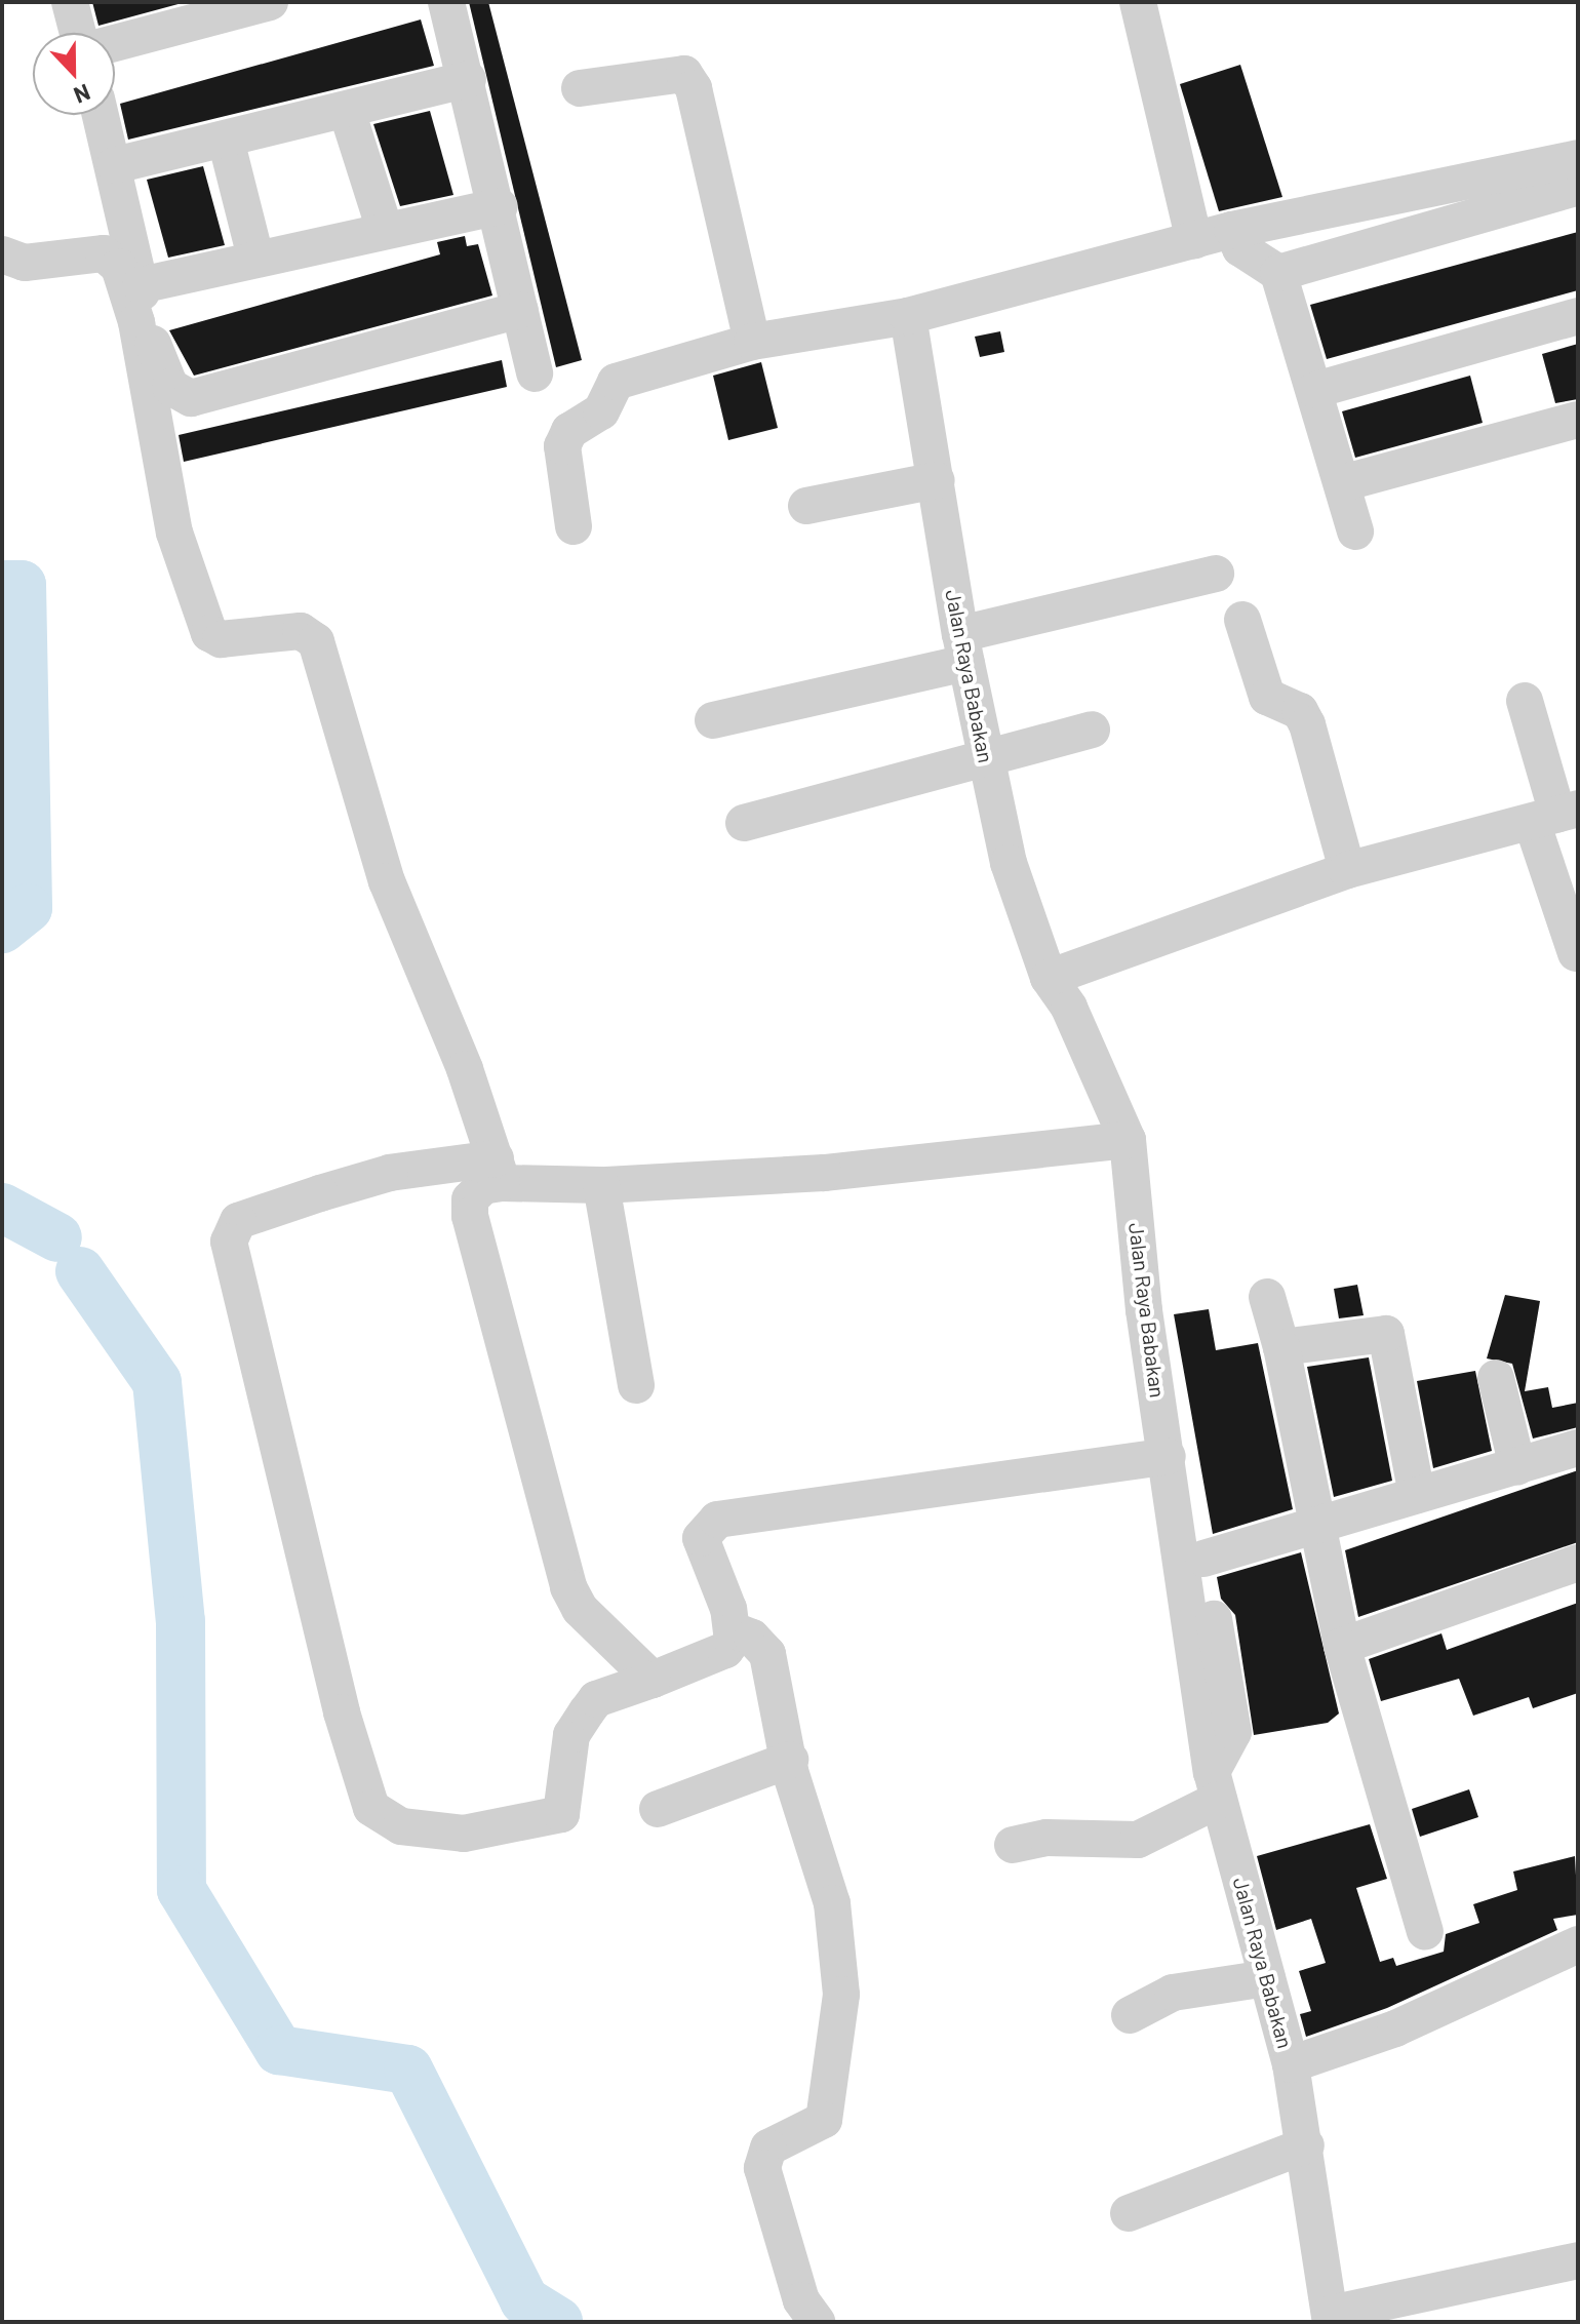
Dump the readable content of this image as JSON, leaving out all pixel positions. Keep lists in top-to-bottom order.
{
  "streets": {
    "street": ["Jalan Raya Babakan"]
  },
  "north": "bottom"
}
